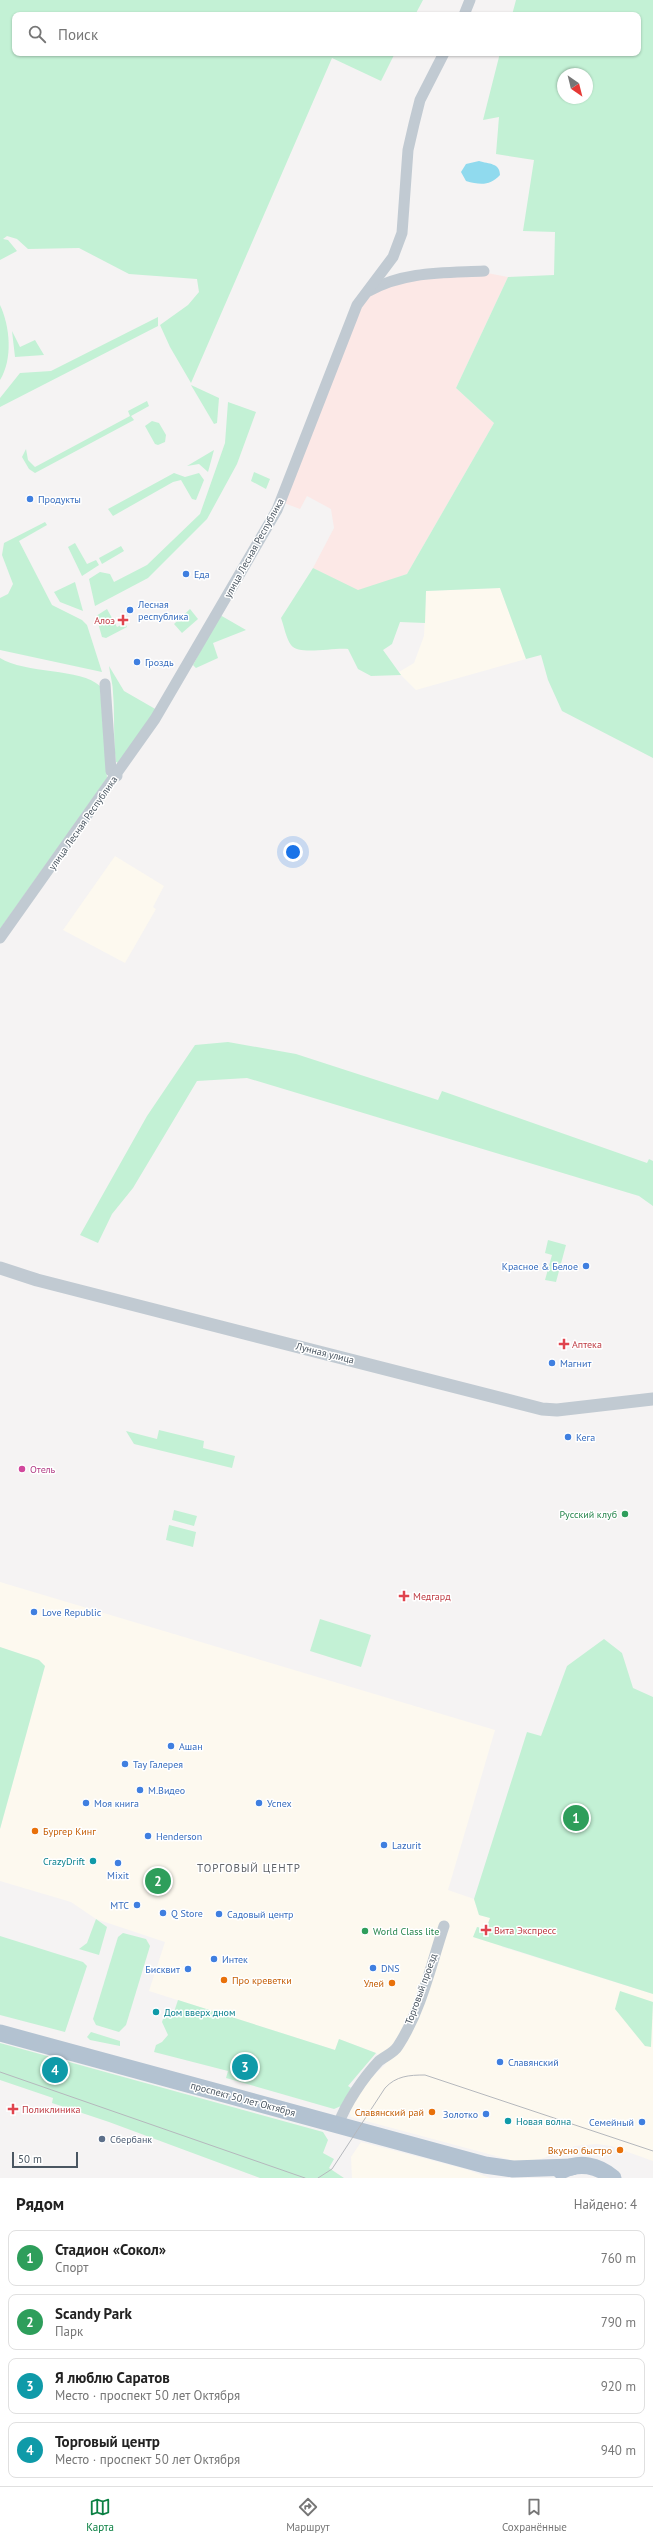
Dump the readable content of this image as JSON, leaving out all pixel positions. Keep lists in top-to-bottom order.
{
  "streets": {
    "main road": ["проспект 50 лет Октября"],
    "street": ["улица Лесная Республика", "Лунная улица", "Торговый проезд"]
  },
  "crossings": [
    ["Торговый проезд", "проспект 50 лет Октября"]
  ],
  "districts": ["ТОРГОВЫЙ ЦЕНТР"],
  "places": {
    "other": [
      "Продукты",
      "Еда",
      "Лесная республика",
      "Гроздь",
      "Красное & Белое",
      "Магнит",
      "Кега",
      "Отель",
      "Русский клуб",
      "Love Republic",
      "Ашан",
      "Тау Галерея",
      "М.Видео",
      "Моя книга",
      "Успех",
      "Бургер Кинг",
      "Henderson",
      "Lazurit",
      "CrazyDrift",
      "Mixit",
      "МТС",
      "Q Store",
      "Садовый центр",
      "World Class lite",
      "Интек",
      "DNS",
      "Бисквит",
      "Про креветки",
      "Улей",
      "Дом вверх дном",
      "Славянский",
      "Славянский рай",
      "Золотко",
      "Новая волна",
      "Семейный",
      "Сбербанк",
      "Вкусно быстро"
    ],
    "health": [
      "Алоэ",
      "Аптека",
      "Медгард",
      "Вита Экспресс",
      "Поликлиника"
    ]
  },
  "scale_bar": "50 m",
  "north": "bottom right",
  "page": {
    "search": "Поиск",
    "pins": [
      "1",
      "2",
      "3",
      "4"
    ],
    "scale": "50 m",
    "heading": ["Рядом", "Найдено: 4"],
    "list": [
      {
        "mark": "1",
        "name": "Стадион «Сокол»",
        "note": "Спорт",
        "value": "760 m"
      },
      {
        "mark": "2",
        "name": "Scandy Park",
        "note": "Парк",
        "value": "790 m"
      },
      {
        "mark": "3",
        "name": "Я люблю Саратов",
        "note": "Место · проспект 50 лет Октября",
        "value": "920 m"
      },
      {
        "mark": "4",
        "name": "Торговый центр",
        "note": "Место · проспект 50 лет Октября",
        "value": "940 m"
      }
    ],
    "nav": ["Карта", "Маршрут", "Сохранённые"]
  }
}
